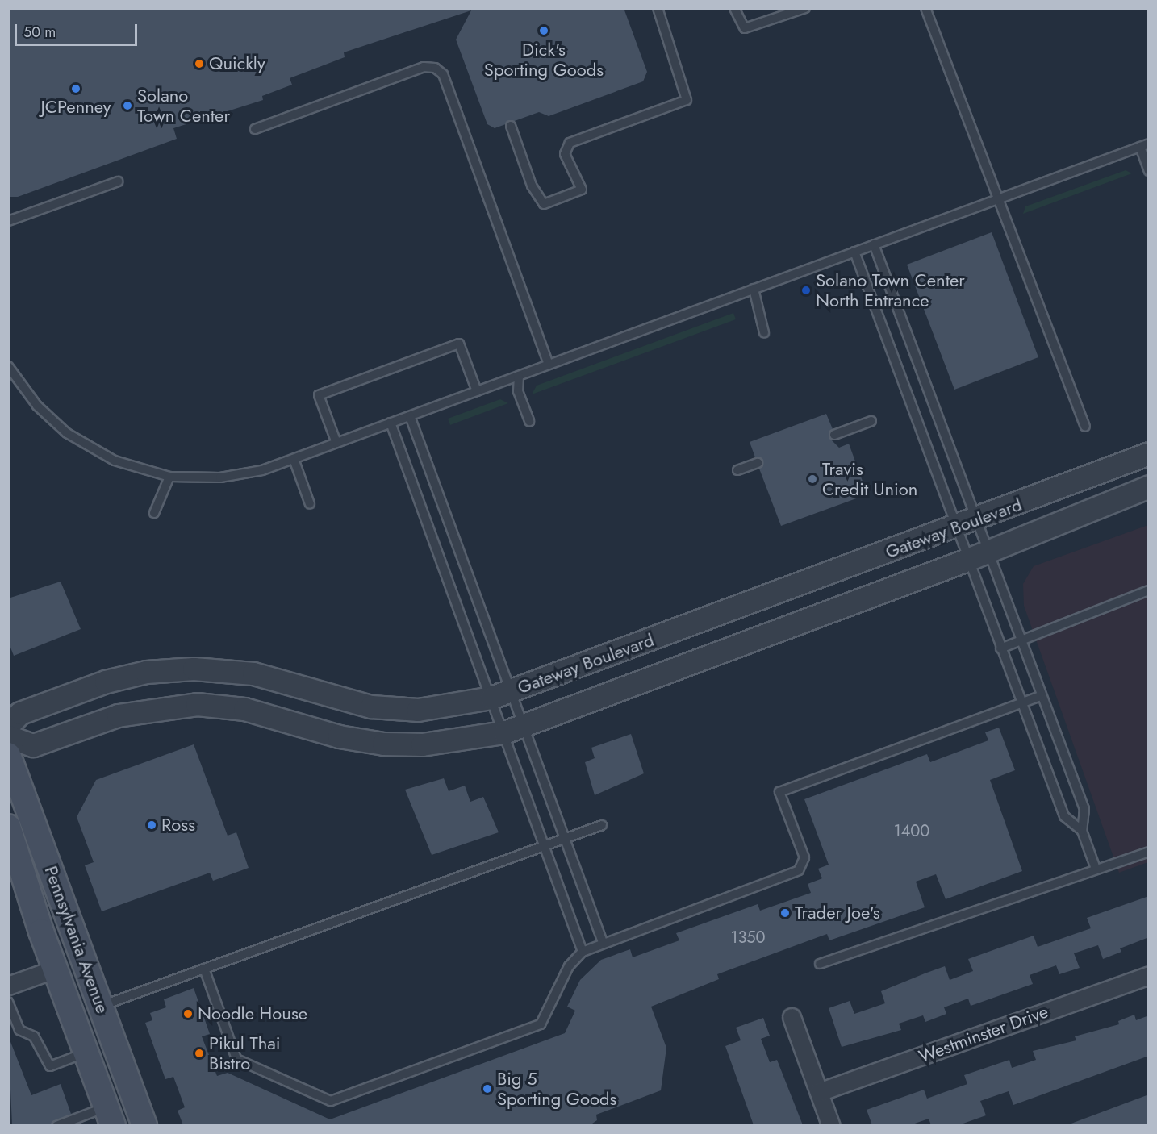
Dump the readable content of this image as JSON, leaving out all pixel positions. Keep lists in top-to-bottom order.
{
  "streets": {
    "main road": ["Pennsylvania Avenue"],
    "street": ["Gateway Boulevard", "Westminster Drive"]
  },
  "places": [
    "Dick's Sporting Goods",
    "Quickly",
    "JCPenney",
    "Solano Town Center",
    "Solano Town Center North Entrance",
    "Travis Credit Union",
    "Ross",
    "Trader Joe's",
    "Noodle House",
    "Pikul Thai Bistro",
    "Big 5 Sporting Goods"
  ],
  "house_numbers": ["1400", "1350"],
  "scale_bar": "50 m"
}
